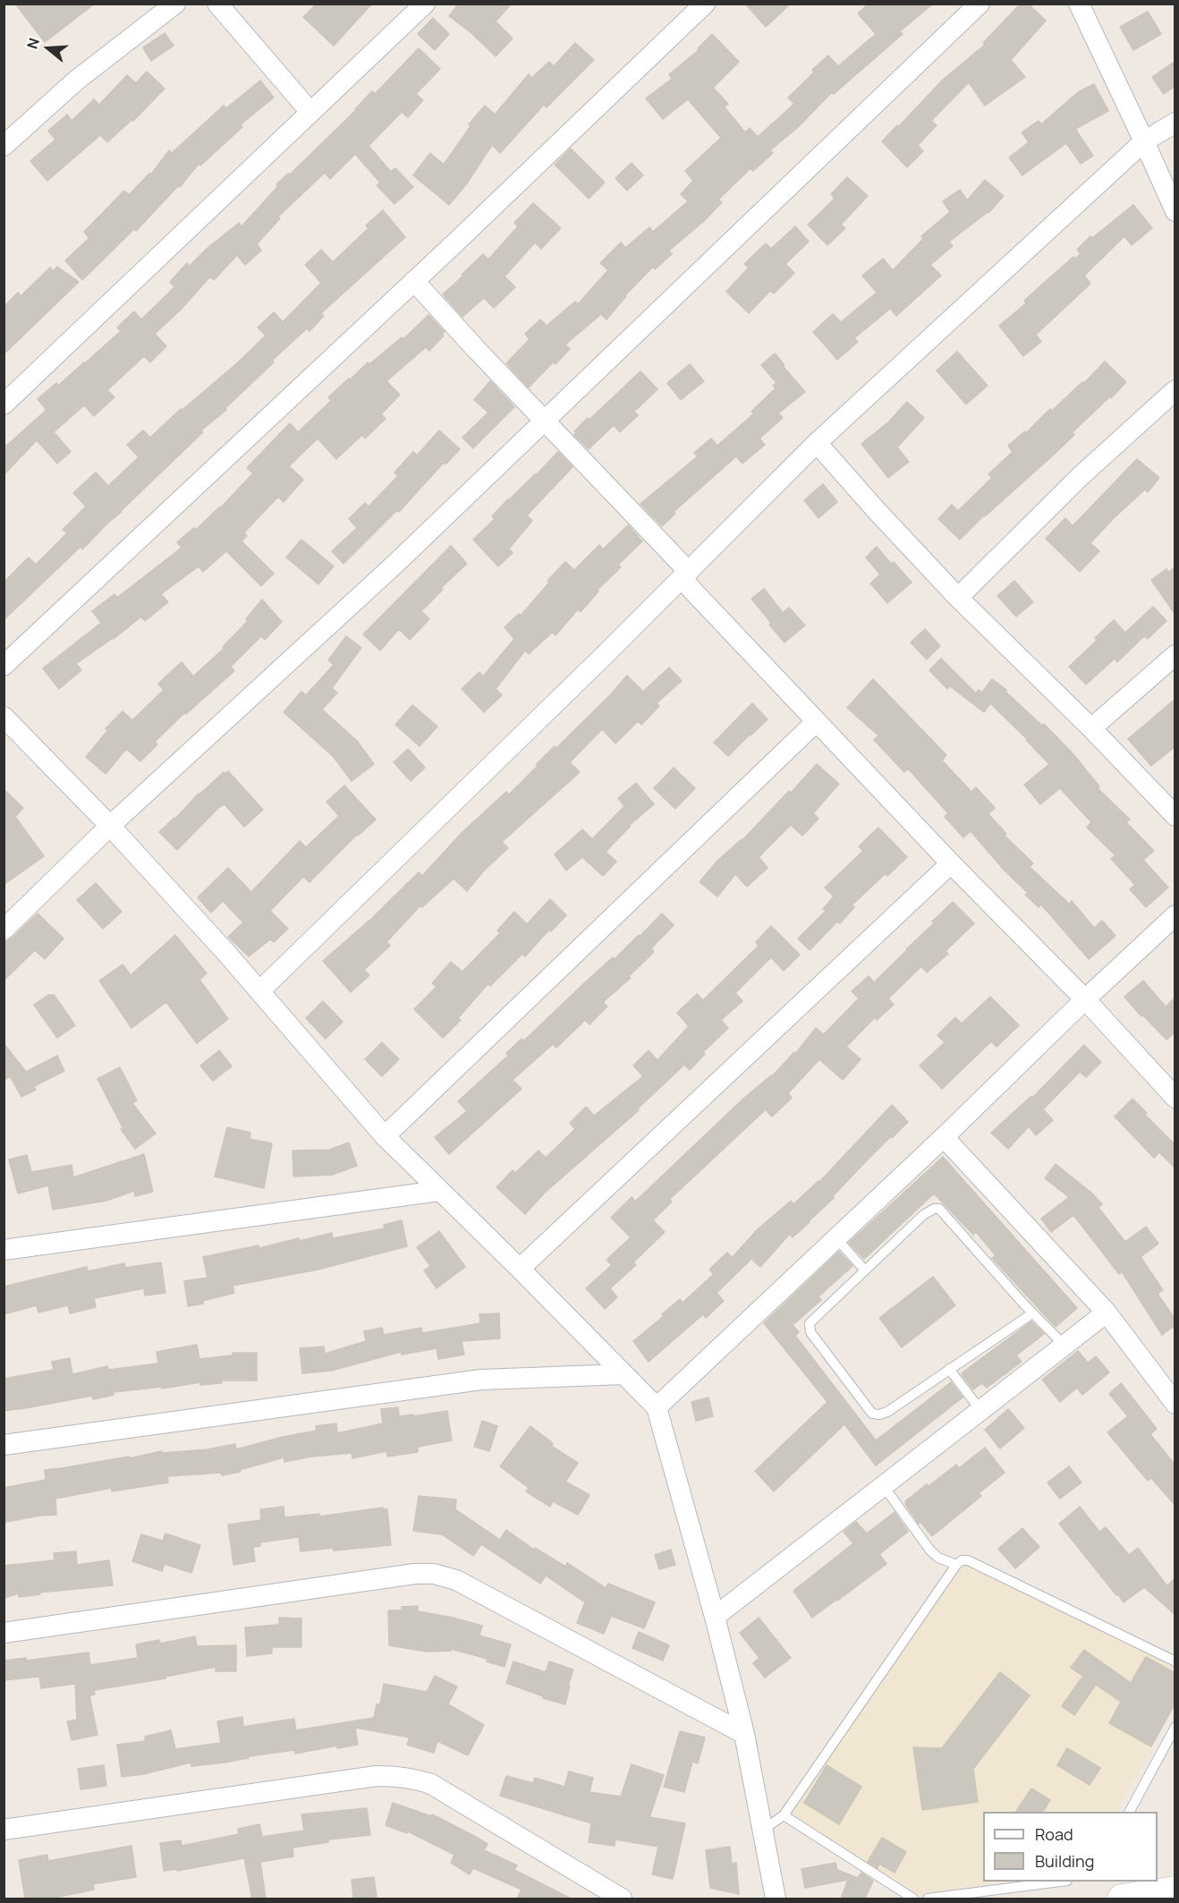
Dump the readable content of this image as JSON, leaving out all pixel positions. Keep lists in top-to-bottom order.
{
  "legend": ["Road", "Building"],
  "north": "left"
}
